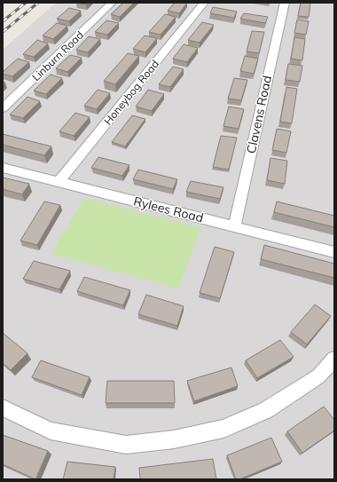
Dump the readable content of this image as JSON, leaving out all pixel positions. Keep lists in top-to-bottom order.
{
  "streets": {
    "street": [
      "Linburn Road",
      "Honeybog Road",
      "Clavens Road",
      "Rylees Road"
    ]
  },
  "crossings": [
    ["Honeybog Road", "Rylees Road"],
    ["Clavens Road", "Rylees Road"]
  ]
}
